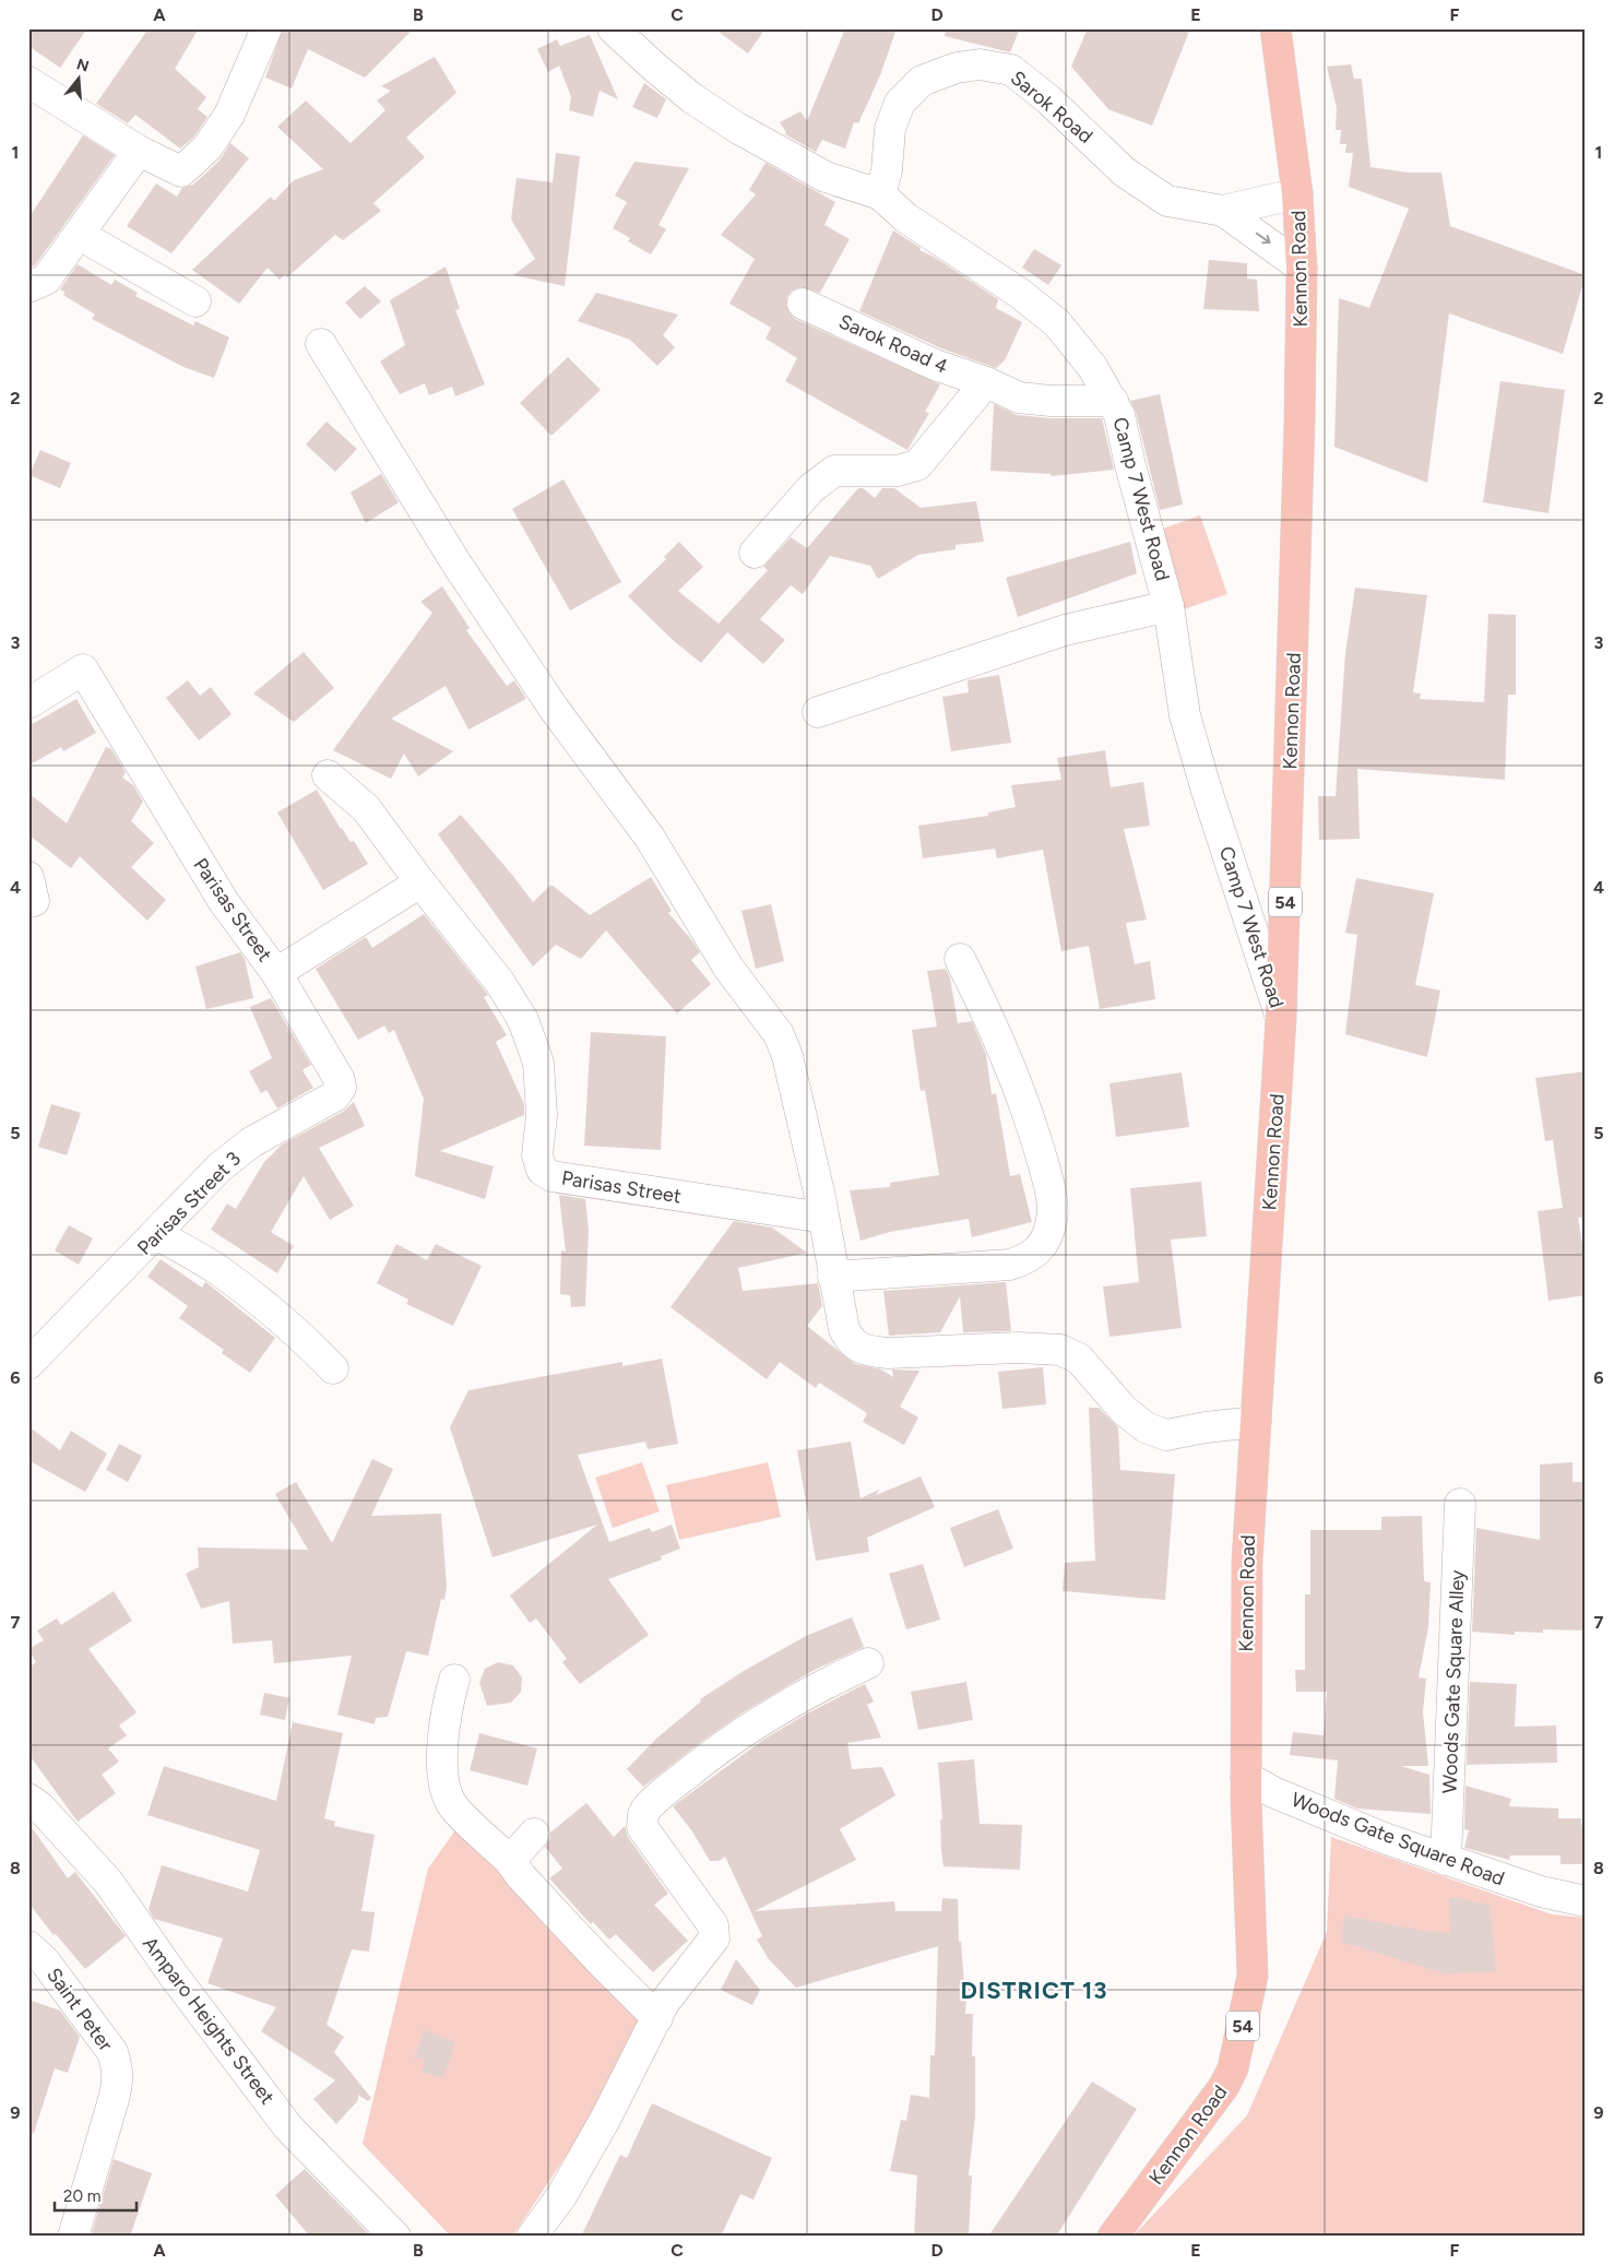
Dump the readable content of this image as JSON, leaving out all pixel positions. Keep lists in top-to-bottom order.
{
  "streets": {
    "highway": ["Kennon Road", "54"],
    "street": [
      "Sarok Road",
      "Sarok Road 4",
      "Camp 7 West Road",
      "Parisas Street",
      "Parisas Street 3",
      "Woods Gate Square Alley",
      "Woods Gate Square Road",
      "Saint Peter",
      "Amparo Heights Street"
    ]
  },
  "crossings": [
    ["Sarok Road", "Kennon Road"],
    ["Sarok Road", "Camp 7 West Road"],
    ["Kennon Road", "Camp 7 West Road"],
    ["Kennon Road", "Woods Gate Square Road"],
    ["Sarok Road 4", "Camp 7 West Road"],
    ["Parisas Street", "Parisas Street 3"],
    ["Woods Gate Square Alley", "Woods Gate Square Road"]
  ],
  "districts": ["DISTRICT 13"],
  "scale_bar": "20 m",
  "north": "top",
  "grid": {
    "columns": [
      "A",
      "B",
      "C",
      "D",
      "E",
      "F"
    ],
    "rows": [
      "1",
      "2",
      "3",
      "4",
      "5",
      "6",
      "7",
      "8",
      "9"
    ]
  }
}
